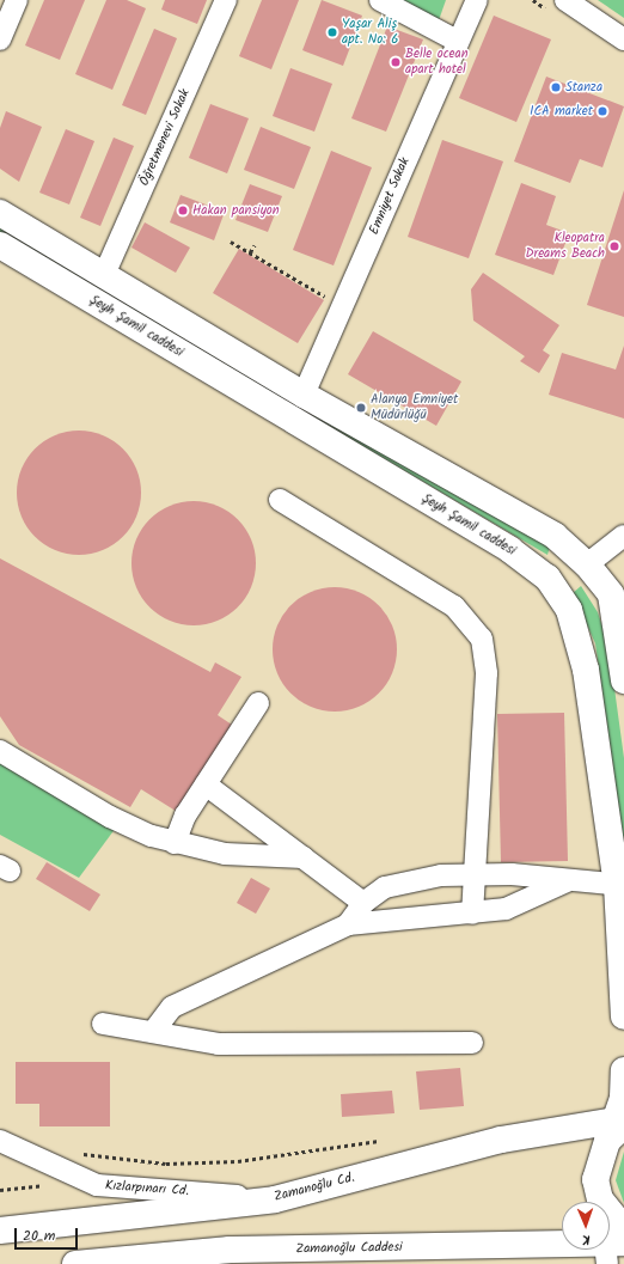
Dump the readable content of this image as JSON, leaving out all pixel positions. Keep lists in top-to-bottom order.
{
  "streets": {
    "main road": ["Şeyh Şamil caddesi", "Zamanoğlu Cd.", "Zamanoğlu Caddesi"],
    "street": ["Öğretmenevi Sokak", "Emniyet Sokak", "Kızlarpınarı Cd."]
  },
  "crossings": [
    ["Öğretmenevi Sokak", "Şeyh Şamil caddesi"],
    ["Emniyet Sokak", "Şeyh Şamil caddesi"],
    ["Zamanoğlu Cd.", "Kızlarpınarı Cd."]
  ],
  "places": [
    "Yaşar Aliş apt. No: 6",
    "Belle ocean apart hotel",
    "Stanza",
    "ICA market",
    "Hakan pansiyon",
    "Kleopatra Dreams Beach",
    "Alanya Emniyet Müdürlüğü"
  ],
  "scale_bar": "20 m",
  "north": "bottom"
}
